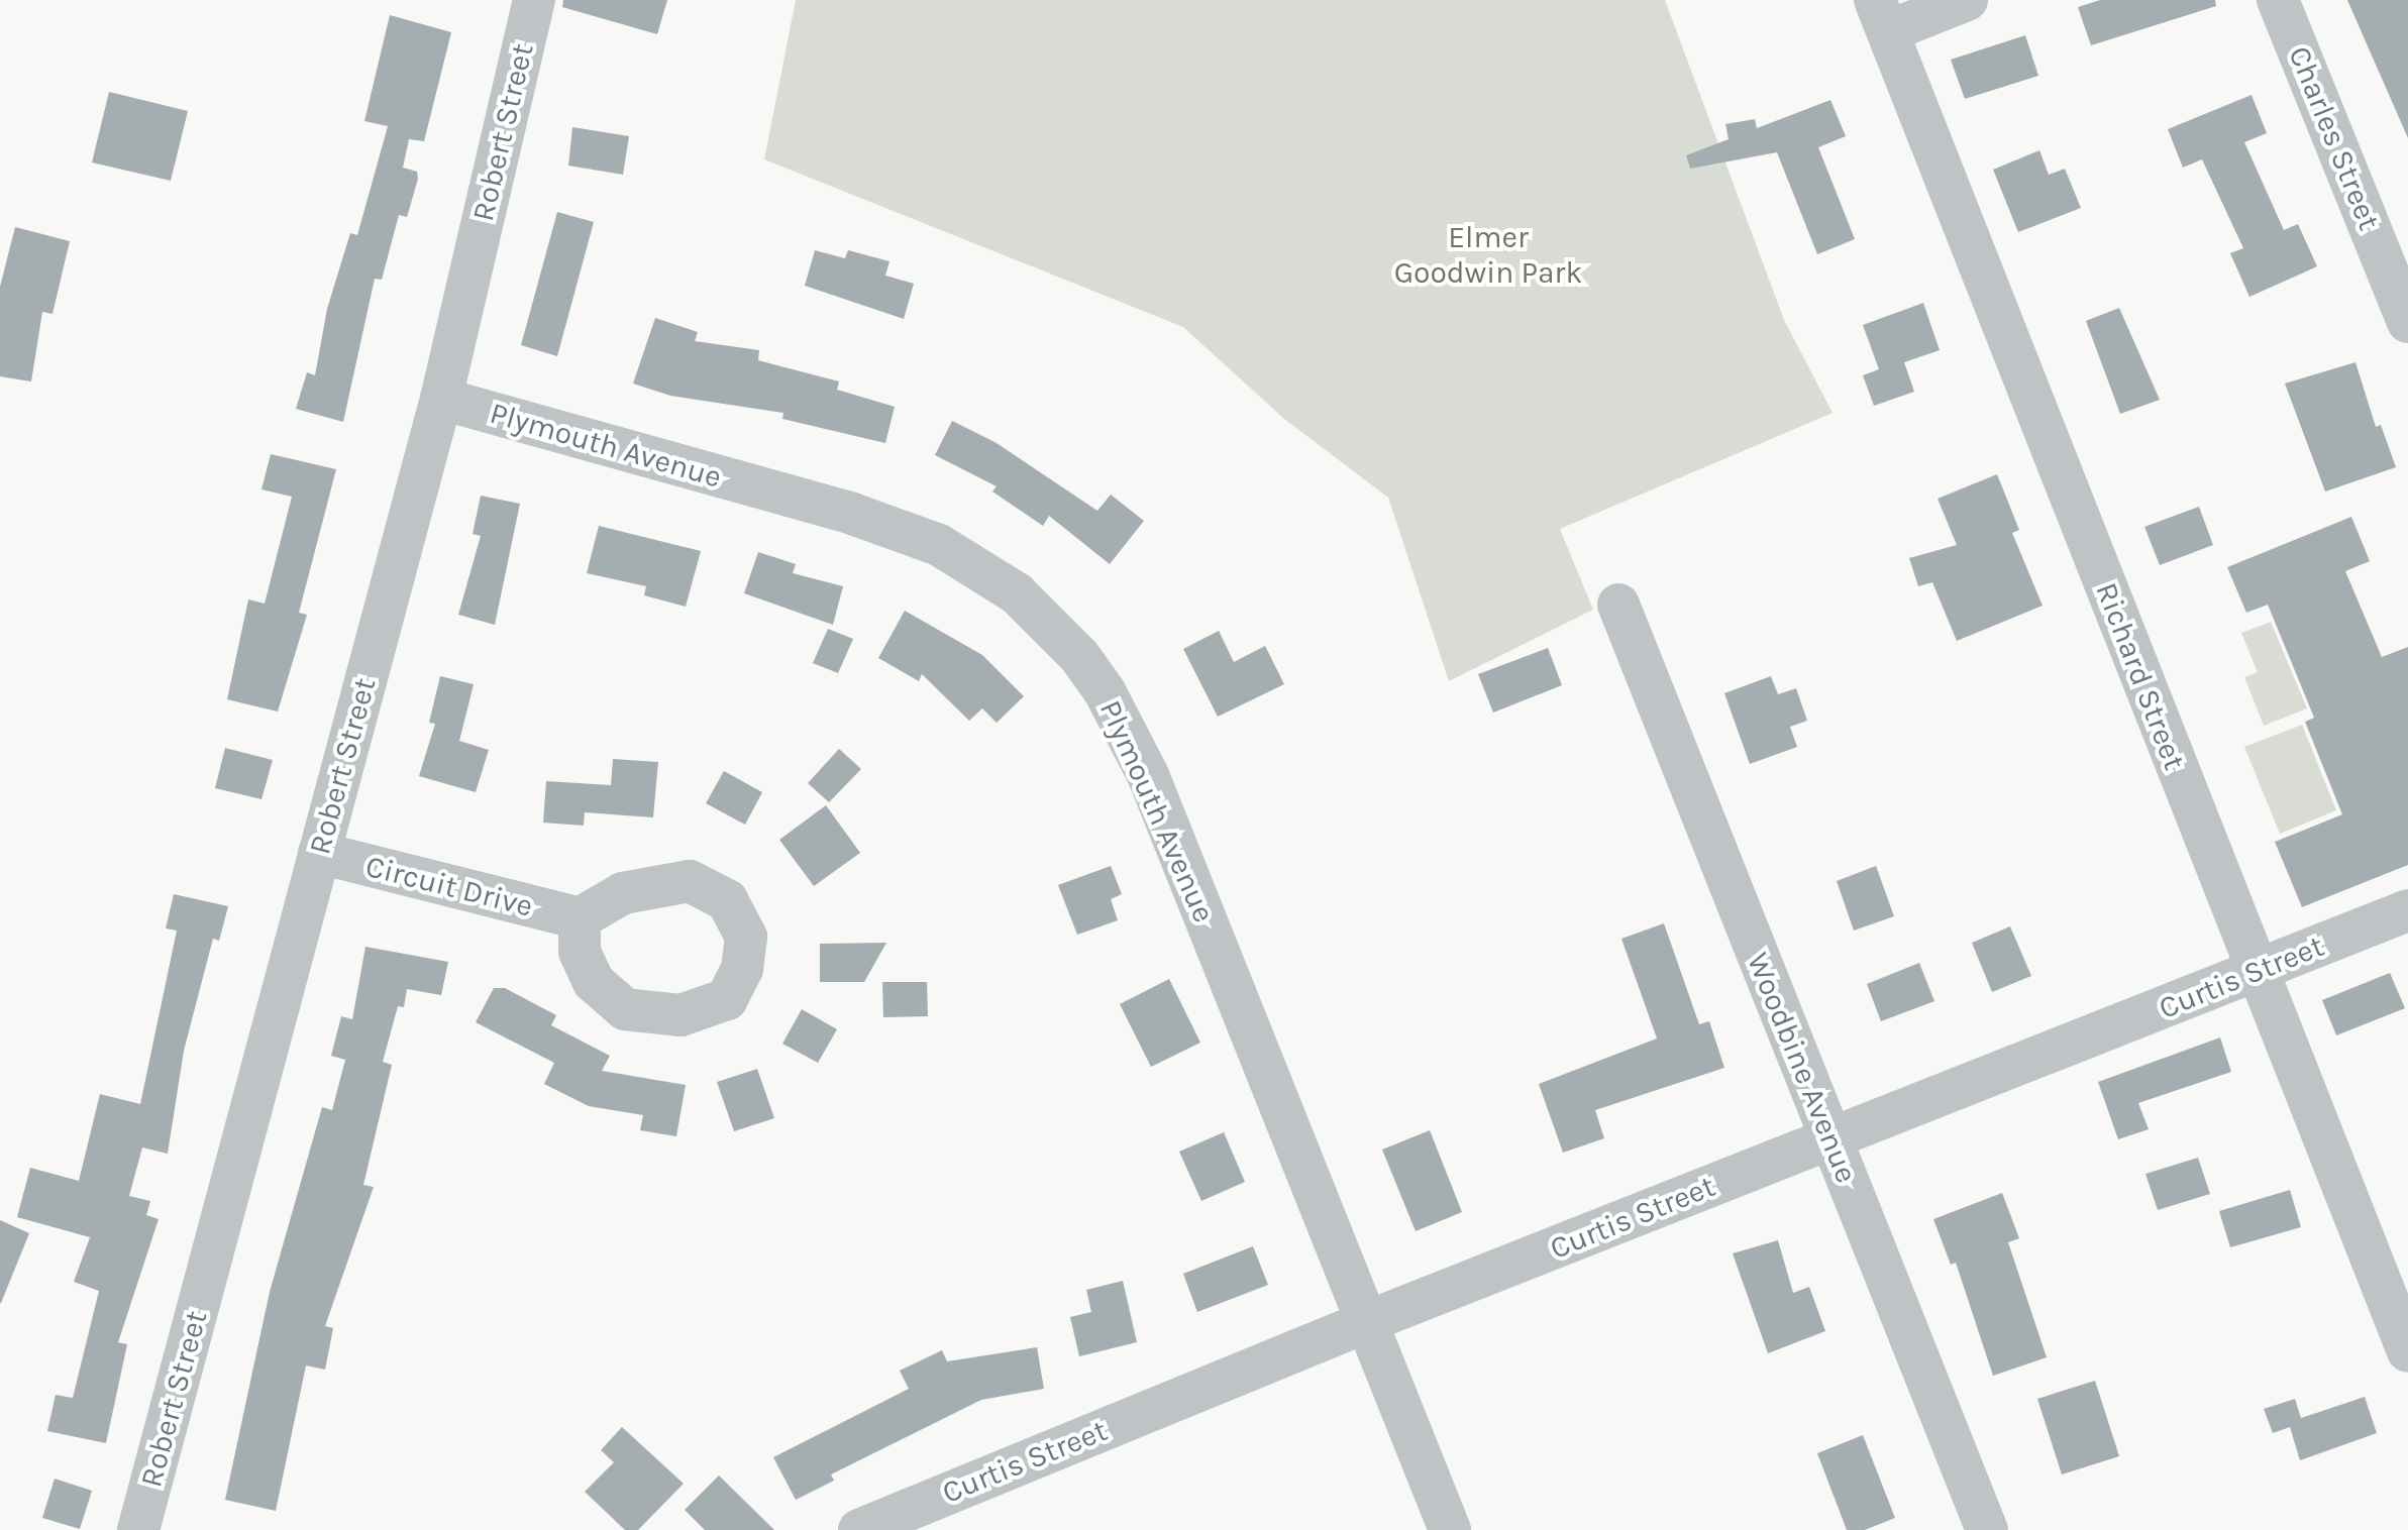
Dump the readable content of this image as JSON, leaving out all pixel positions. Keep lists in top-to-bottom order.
{
  "streets": {
    "street": [
      "Robert Street",
      "Charles Street",
      "Plymouth Avenue",
      "Richard Street",
      "Circuit Drive",
      "Curtis Street",
      "Woodbine Avenue"
    ]
  },
  "crossings": [
    ["Robert Street", "Plymouth Avenue"],
    ["Robert Street", "Circuit Drive"],
    ["Plymouth Avenue", "Curtis Street"],
    ["Richard Street", "Curtis Street"],
    ["Curtis Street", "Woodbine Avenue"]
  ],
  "parks": ["Elmer Goodwin Park"]
}
